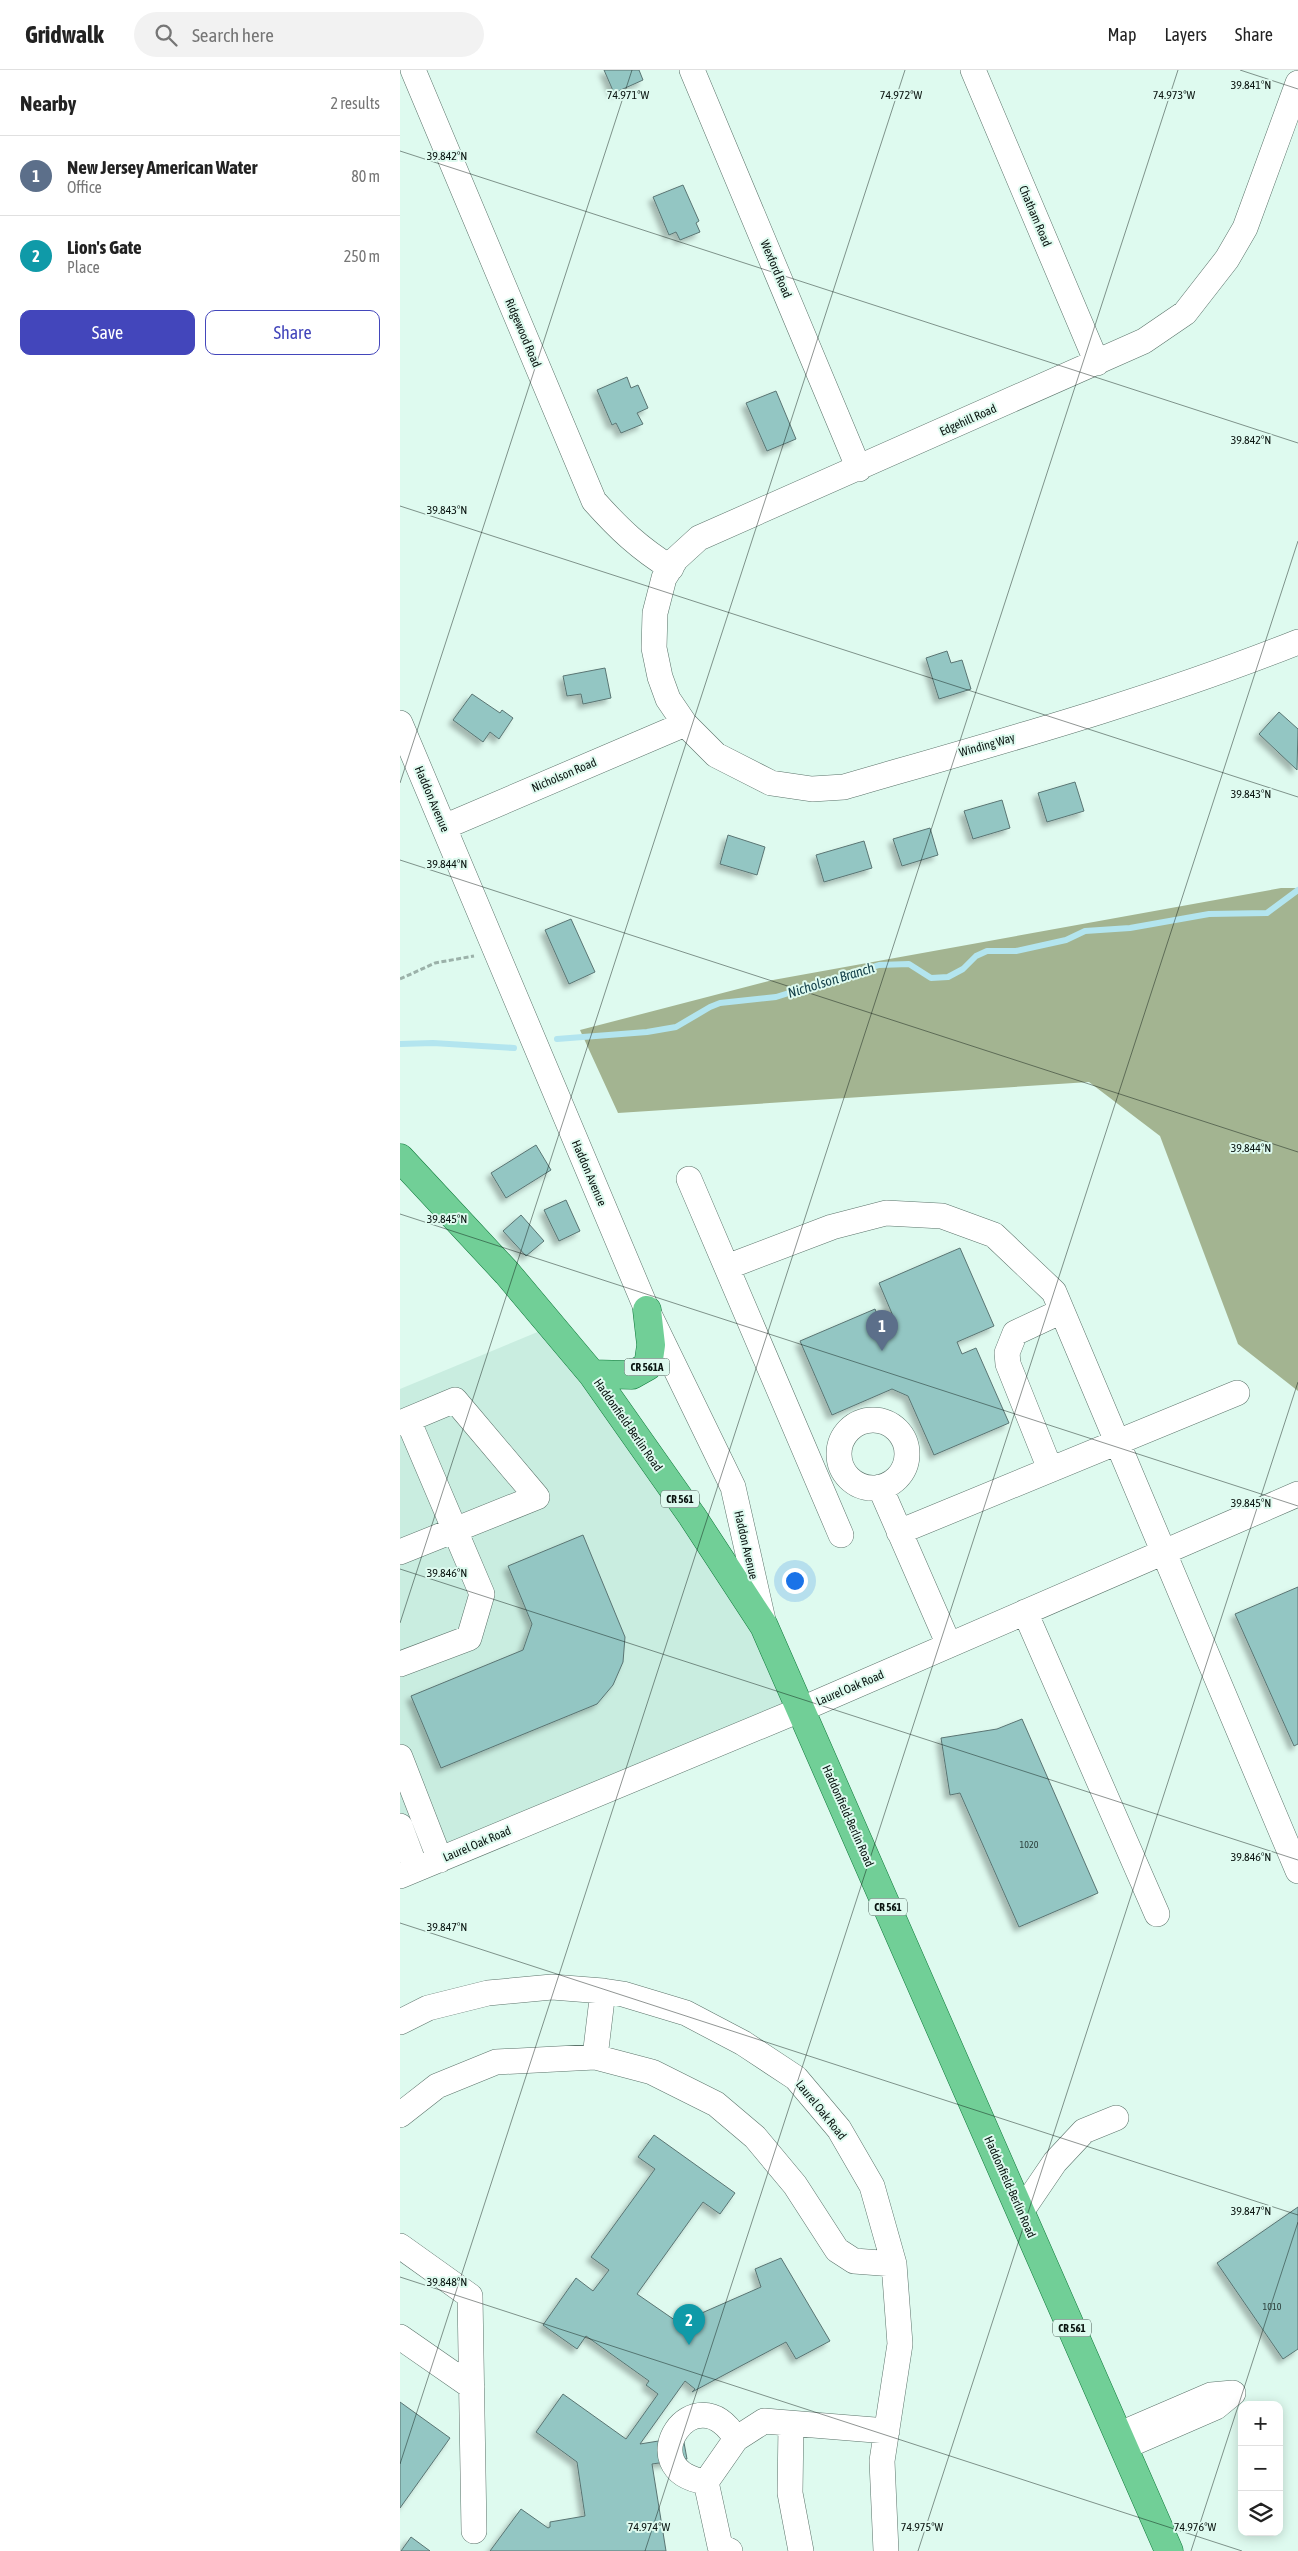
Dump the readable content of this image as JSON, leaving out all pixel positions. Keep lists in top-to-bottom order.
{
  "streets": {
    "main road": ["CR 561A", "Haddonfield-Berlin Road", "CR 561"],
    "street": [
      "Chatham Road",
      "Wexford Road",
      "Ridgewood Road",
      "Edgehill Road",
      "Winding Way",
      "Nicholson Road",
      "Haddon Avenue",
      "Laurel Oak Road"
    ]
  },
  "crossings": [
    ["Chatham Road", "Edgehill Road"],
    ["Wexford Road", "Edgehill Road"],
    ["Ridgewood Road", "Edgehill Road"],
    ["Edgehill Road", "Winding Way"],
    ["Edgehill Road", "Nicholson Road"],
    ["Winding Way", "Nicholson Road"],
    ["Nicholson Road", "Haddon Avenue"],
    ["Haddon Avenue", "CR 561A"],
    ["Haddon Avenue", "Haddonfield-Berlin Road"],
    ["CR 561A", "Haddonfield-Berlin Road"],
    ["Haddonfield-Berlin Road", "Laurel Oak Road"]
  ],
  "water": ["Nicholson Branch"],
  "house_numbers": ["1020", "1010"],
  "page": {
    "header": "Gridwalk",
    "search": "Search here",
    "nav": ["Map", "Layers", "Share"],
    "heading": ["Nearby", "2 results"],
    "list": [
      {
        "mark": "1",
        "name": "New Jersey American Water",
        "note": "Office",
        "value": "80 m"
      },
      {
        "mark": "2",
        "name": "Lion's Gate",
        "note": "Place",
        "value": "250 m"
      }
    ],
    "buttons": ["Save", "Share"],
    "pins": ["1", "2"],
    "map_buttons": ["+", "−"]
  },
  "coordinates": [
    "39.841°N",
    "74.971°W",
    "74.972°W",
    "74.973°W",
    "39.842°N",
    "39.843°N",
    "39.844°N",
    "39.845°N",
    "39.846°N",
    "39.847°N",
    "39.848°N",
    "74.974°W",
    "74.975°W",
    "74.976°W"
  ]
}
